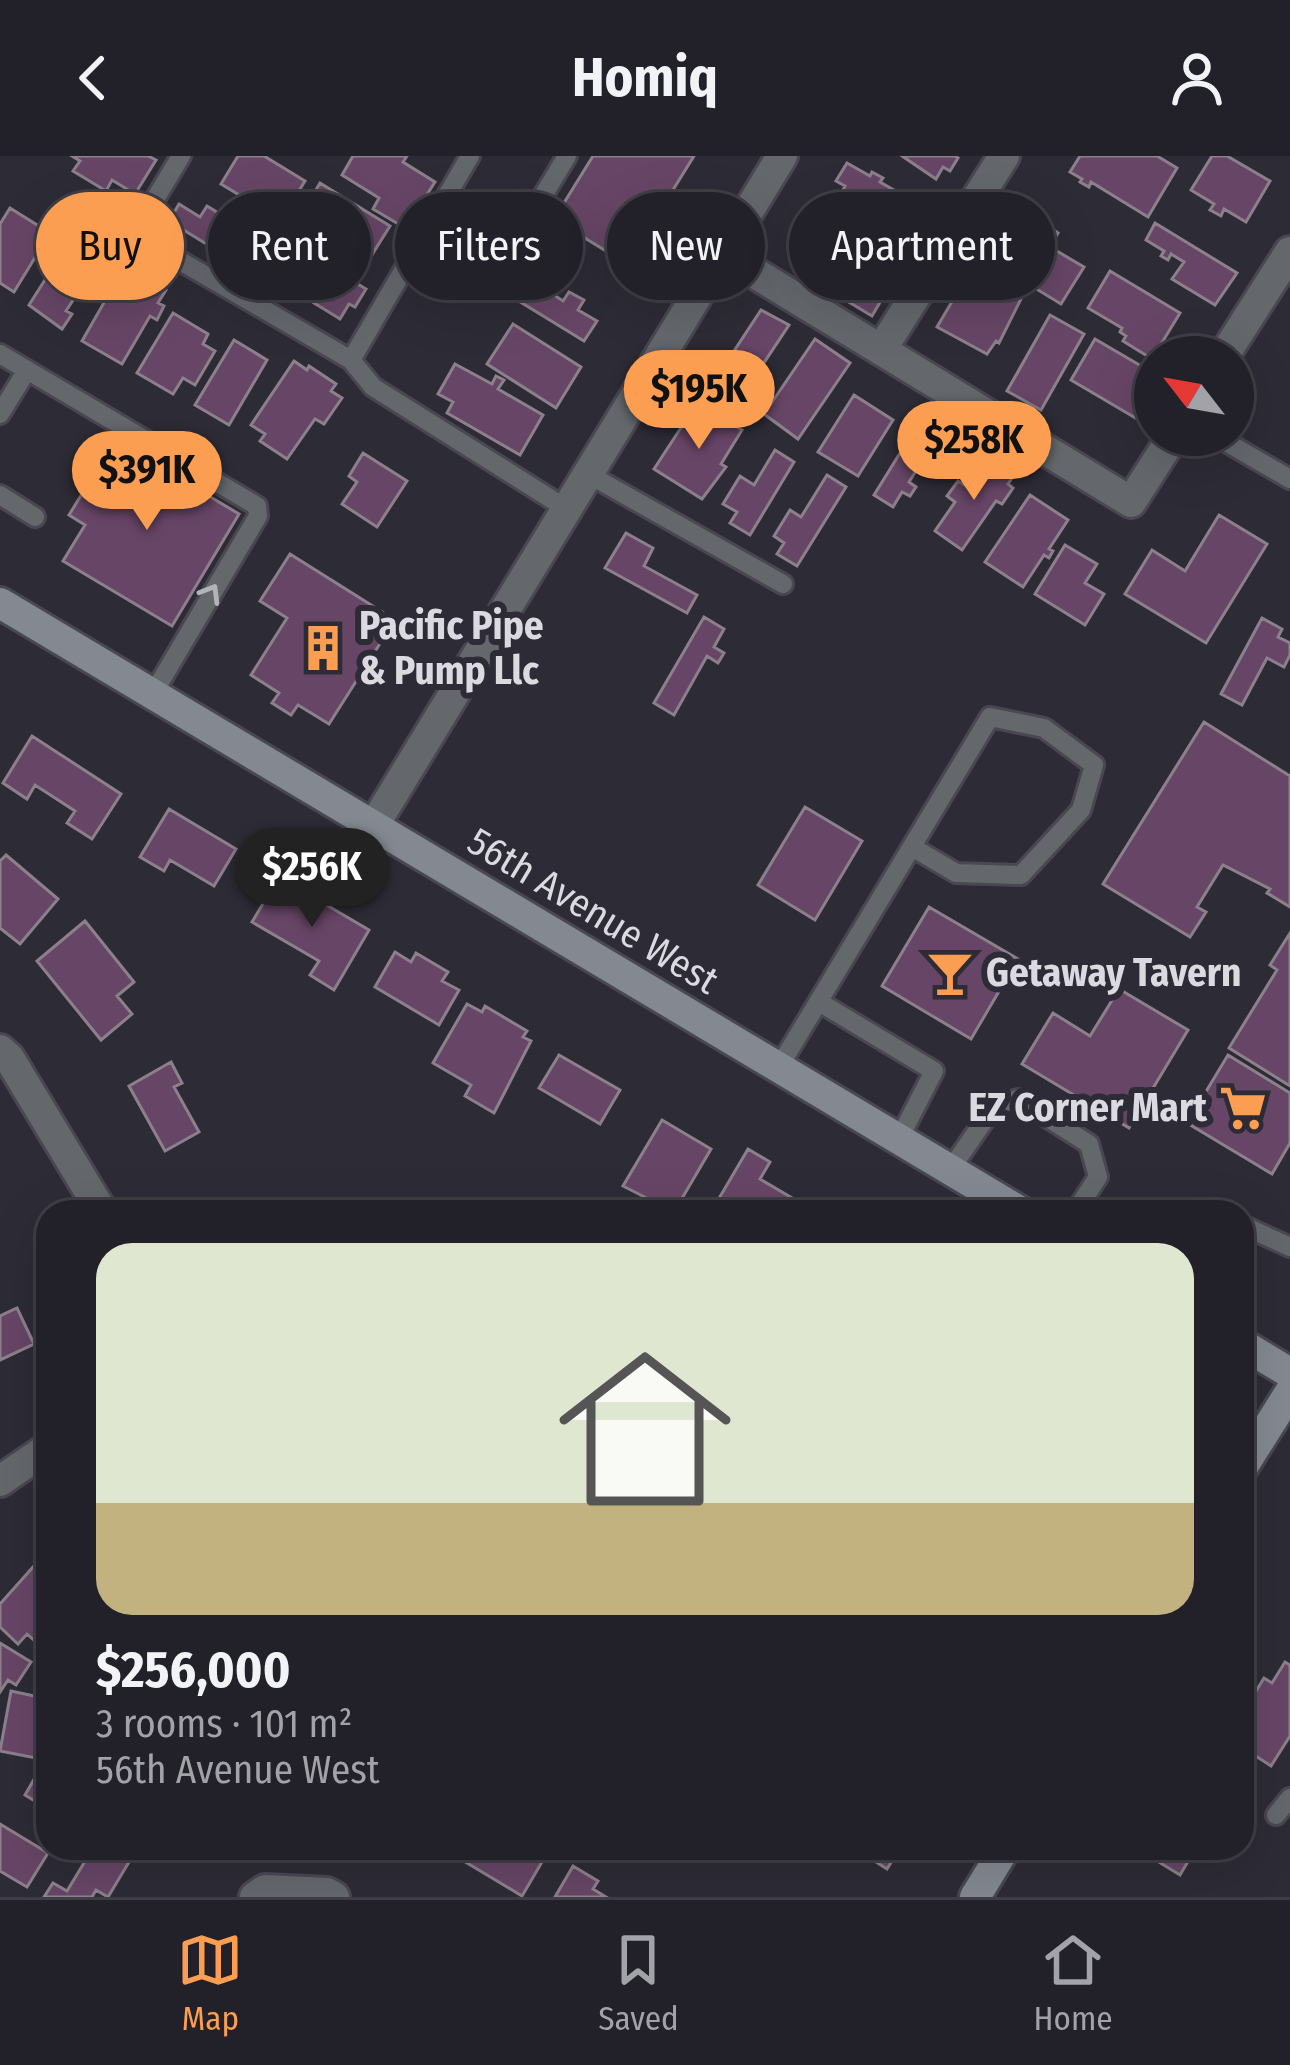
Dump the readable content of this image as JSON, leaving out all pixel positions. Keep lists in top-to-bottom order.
{
  "streets": {
    "main road": ["56th Avenue West"]
  },
  "places": {
    "building": ["Pacific Pipe & Pump Llc"],
    "bar": ["Getaway Tavern"],
    "supermarket": ["EZ Corner Mart"]
  },
  "north": "top left",
  "page": {
    "header": "Homiq",
    "chip": [
      "Buy",
      "Rent",
      "Filters",
      "New",
      "Apartment"
    ],
    "price": [
      "$195K",
      "$258K",
      "$391K",
      "$256K"
    ],
    "list": [
      {
        "name": "$256,000",
        "note": "3 rooms · 101 m² · 56th Avenue West"
      }
    ],
    "tabs": ["Map", "Saved", "Home"]
  }
}
